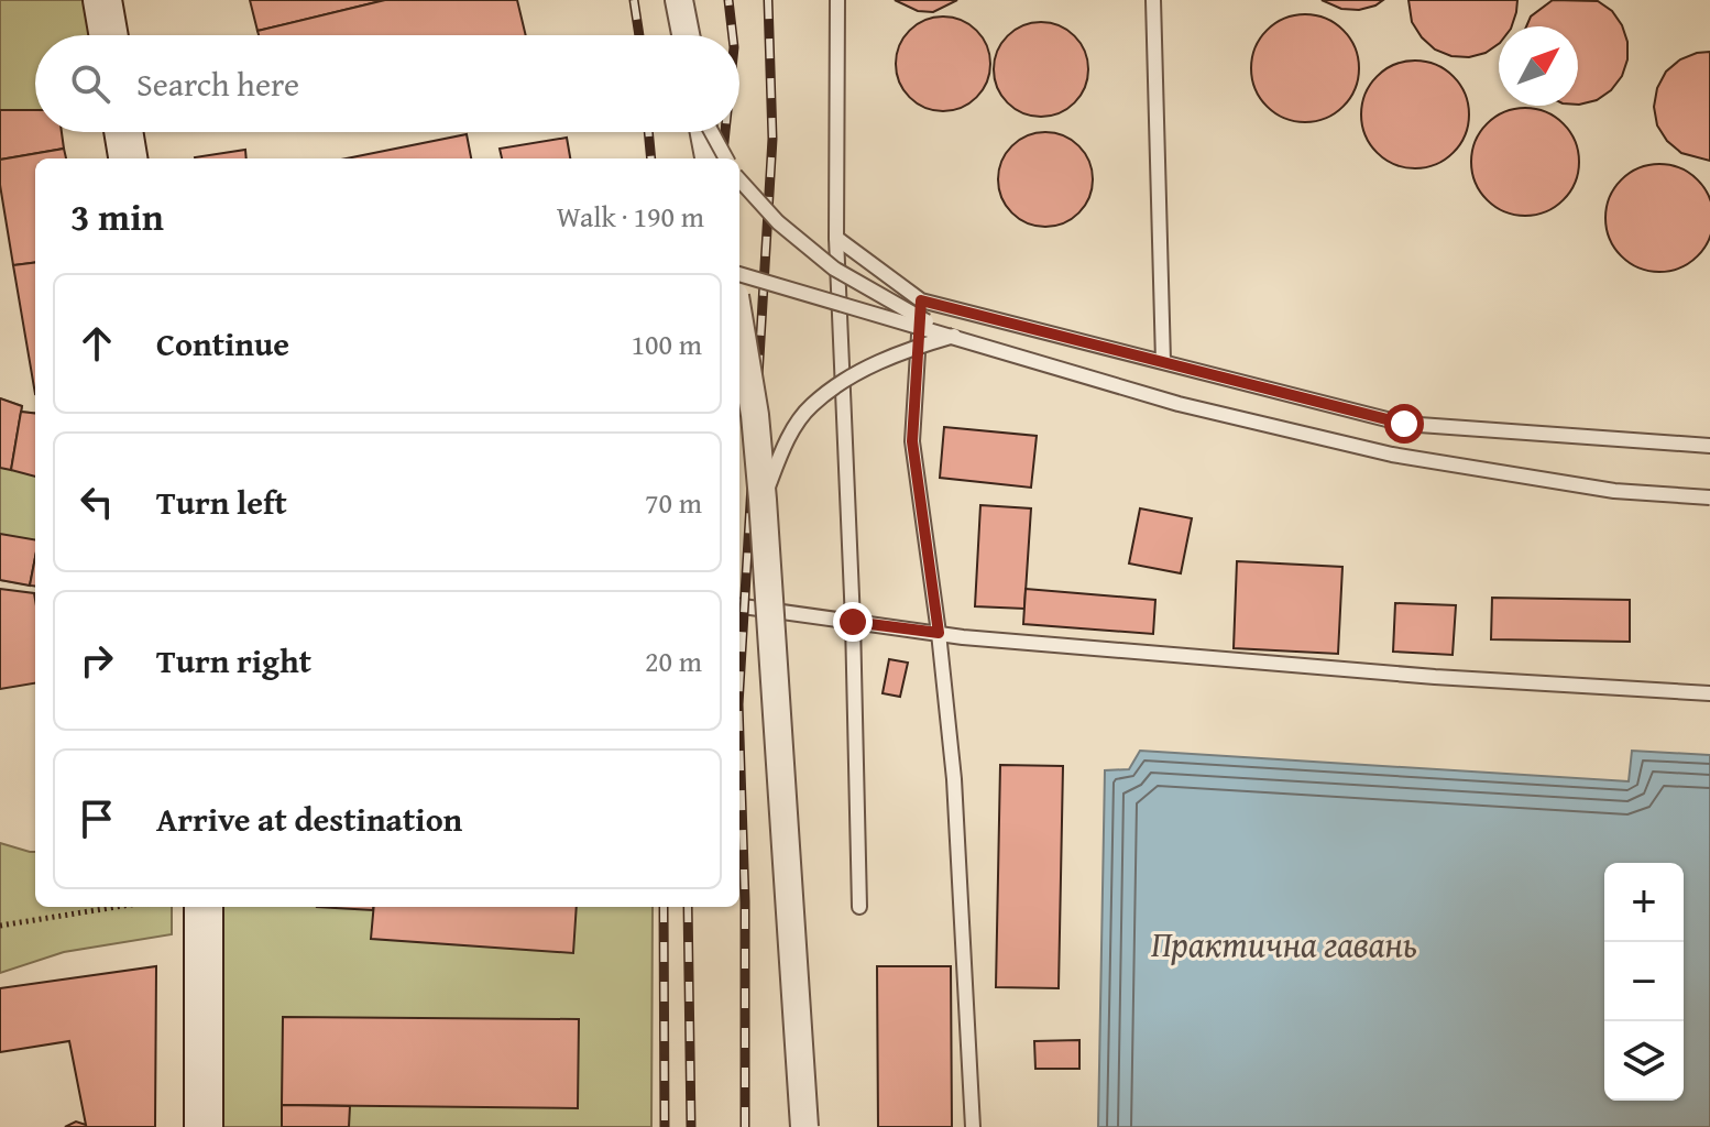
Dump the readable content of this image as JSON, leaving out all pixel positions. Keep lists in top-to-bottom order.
{
  "water": ["Практична гавань"],
  "north": "top right",
  "page": {
    "search": "Search here",
    "heading": ["3 min", "Walk · 190 m"],
    "list": [
      ["Continue", "100 m"],
      ["Turn left", "70 m"],
      ["Turn right", "20 m"],
      "Arrive at destination"
    ],
    "map_buttons": ["+", "−"]
  }
}
